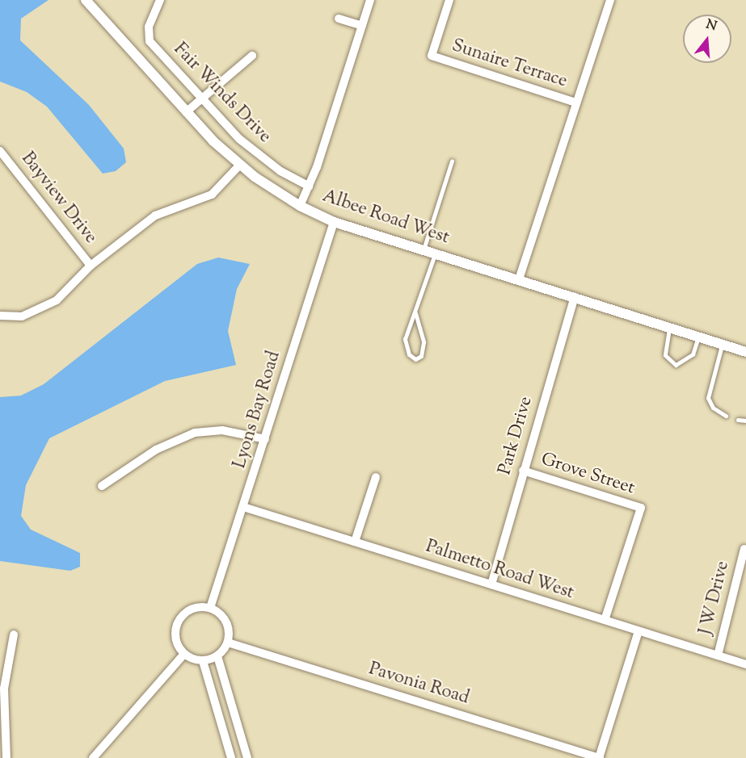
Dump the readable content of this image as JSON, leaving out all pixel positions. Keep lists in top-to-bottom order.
{
  "streets": {
    "street": [
      "Sunaire Terrace",
      "Fair Winds Drive",
      "Bayview Drive",
      "Albee Road West",
      "Lyons Bay Road",
      "Park Drive",
      "Grove Street",
      "Palmetto Road West",
      "J W Drive",
      "Pavonia Road"
    ]
  },
  "crossings": [
    ["Sunaire Terrace", "Albee Road West"],
    ["Bayview Drive", "Albee Road West"],
    ["Albee Road West", "Lyons Bay Road"],
    ["Albee Road West", "Park Drive"],
    ["Lyons Bay Road", "Palmetto Road West"],
    ["Lyons Bay Road", "Pavonia Road"],
    ["Park Drive", "Grove Street"],
    ["Park Drive", "Palmetto Road West"],
    ["Grove Street", "Palmetto Road West"],
    ["Palmetto Road West", "J W Drive"]
  ],
  "north": "top"
}
